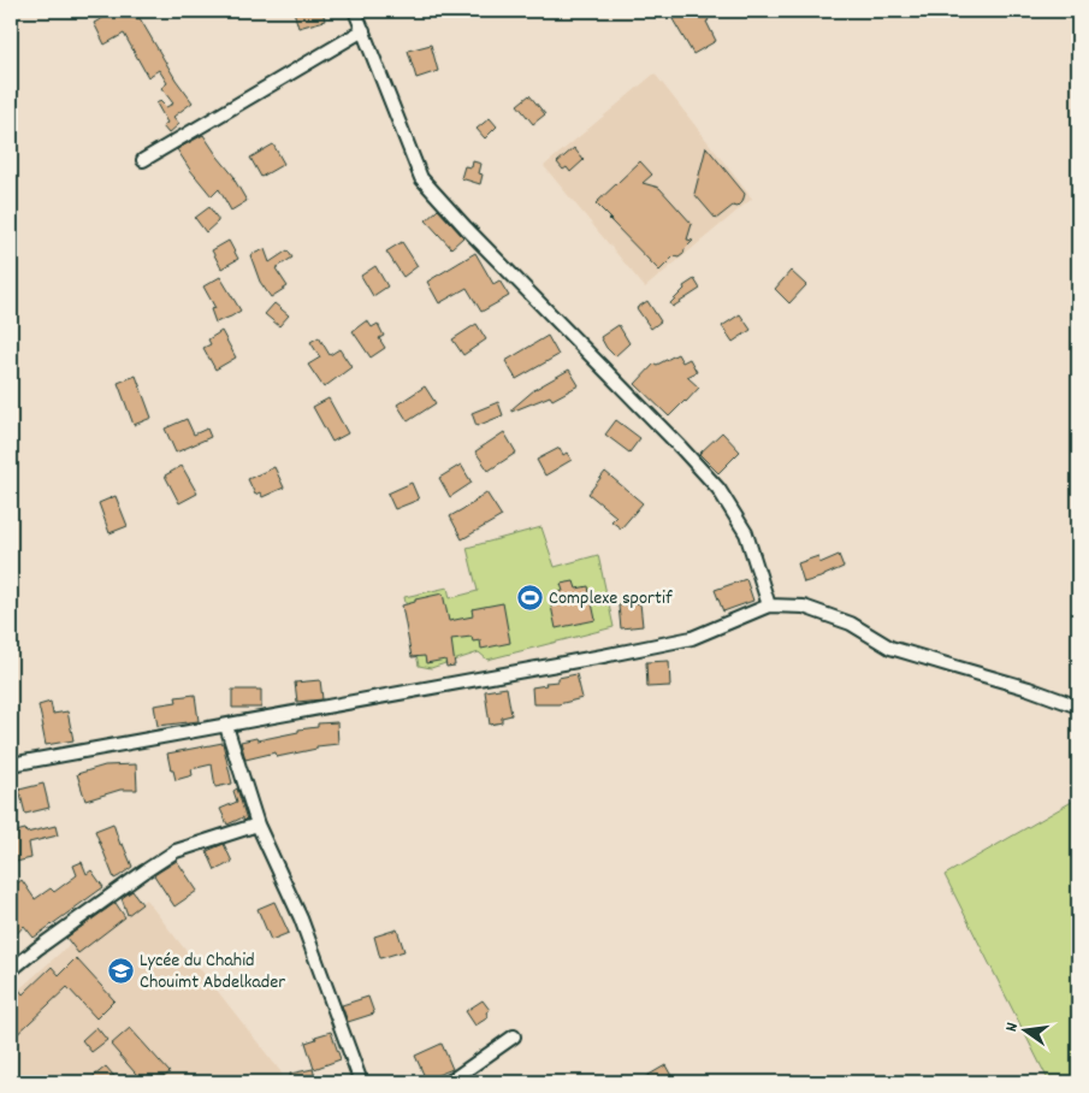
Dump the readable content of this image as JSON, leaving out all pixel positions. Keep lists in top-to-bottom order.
{
  "places": {
    "sports": ["Complexe sportif"],
    "school or university": ["Lycée du Chahid Chouimt Abdelkader"]
  },
  "north": "left"
}
